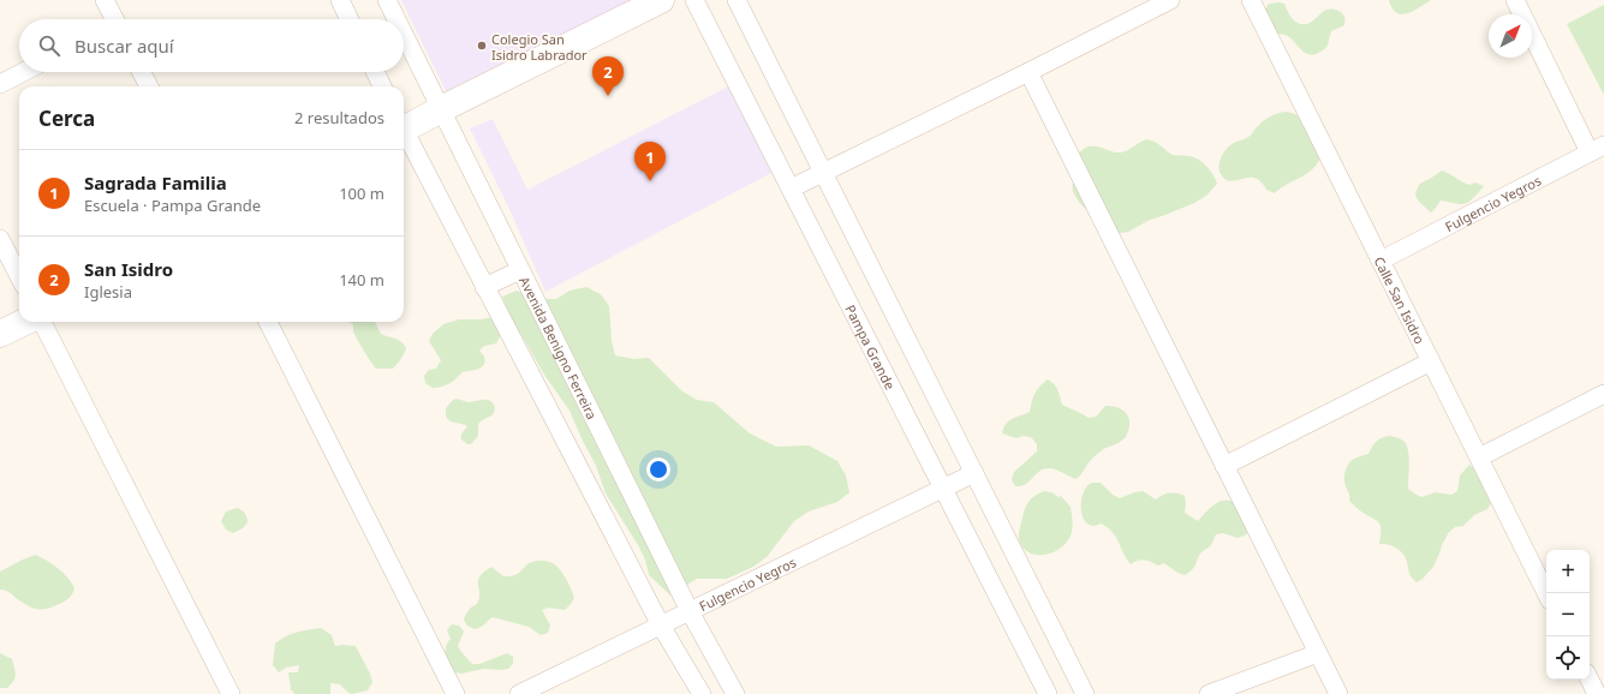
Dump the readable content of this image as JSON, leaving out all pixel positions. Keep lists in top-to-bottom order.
{
  "streets": {
    "street": [
      "Fulgencio Yegros",
      "Calle San Isidro",
      "Pampa Grande",
      "Avenida Benigno Ferreira"
    ]
  },
  "crossings": [
    ["Fulgencio Yegros", "Calle San Isidro"],
    ["Fulgencio Yegros", "Pampa Grande"],
    ["Fulgencio Yegros", "Avenida Benigno Ferreira"]
  ],
  "places": ["Colegio San Isidro Labrador"],
  "north": "top right",
  "page": {
    "search": "Buscar aquí",
    "pins": ["2", "1"],
    "heading": ["Cerca", "2 resultados"],
    "list": [
      {
        "mark": "1",
        "name": "Sagrada Familia",
        "note": "Escuela · Pampa Grande",
        "value": "100 m"
      },
      {
        "mark": "2",
        "name": "San Isidro",
        "note": "Iglesia",
        "value": "140 m"
      }
    ],
    "map_buttons": ["+", "−"]
  }
}
